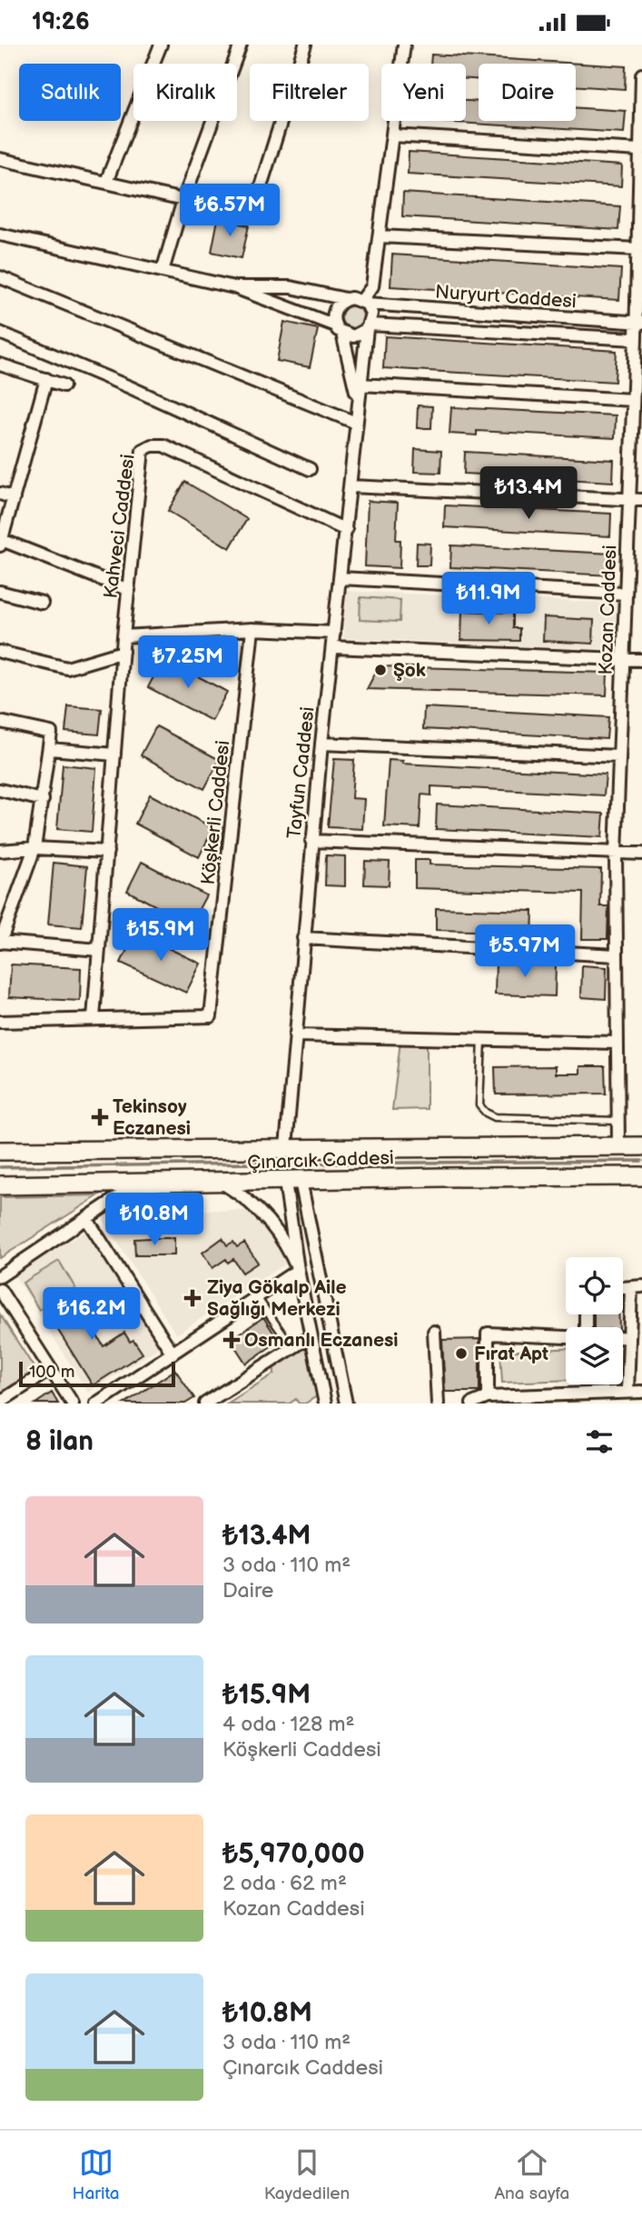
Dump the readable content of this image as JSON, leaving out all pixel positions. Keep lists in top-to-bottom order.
{
  "streets": {
    "main road": ["Çınarcık Caddesi"],
    "street": [
      "Nuryurt Caddesi",
      "Kahveci Caddesi",
      "Kozan Caddesi",
      "Tayfun Caddesi",
      "Köşkerli Caddesi"
    ]
  },
  "crossings": [
    ["Nuryurt Caddesi", "Kozan Caddesi"],
    ["Kahveci Caddesi", "Tayfun Caddesi"],
    ["Kahveci Caddesi", "Köşkerli Caddesi"],
    ["Kozan Caddesi", "Çınarcık Caddesi"],
    ["Tayfun Caddesi", "Çınarcık Caddesi"]
  ],
  "places": {
    "other": ["Şok", "Fırat Apt"],
    "health": ["Tekinsoy Eczanesi", "Ziya Gökalp Aile Sağlığı Merkezi", "Osmanlı Eczanesi"]
  },
  "scale_bar": "100 m",
  "page": {
    "status": "19:26",
    "chip": [
      "Satılık",
      "Kiralık",
      "Filtreler",
      "Yeni",
      "Daire"
    ],
    "price": [
      "₺6.57M",
      "₺13.4M",
      "₺11.9M",
      "₺7.25M",
      "₺15.9M",
      "₺5.97M",
      "₺10.8M",
      "₺16.2M"
    ],
    "scale": "100 m",
    "heading": "8 ilan",
    "list": [
      {
        "name": "₺13.4M",
        "note": "3 oda · 110 m² · Daire"
      },
      {
        "name": "₺15.9M",
        "note": "4 oda · 128 m² · Köşkerli Caddesi"
      },
      {
        "name": "₺5,970,000",
        "note": "2 oda · 62 m² · Kozan Caddesi"
      },
      {
        "name": "₺10.8M",
        "note": "3 oda · 110 m² · Çınarcık Caddesi"
      }
    ],
    "tabs": ["Harita", "Kaydedilen", "Ana sayfa"]
  }
}
